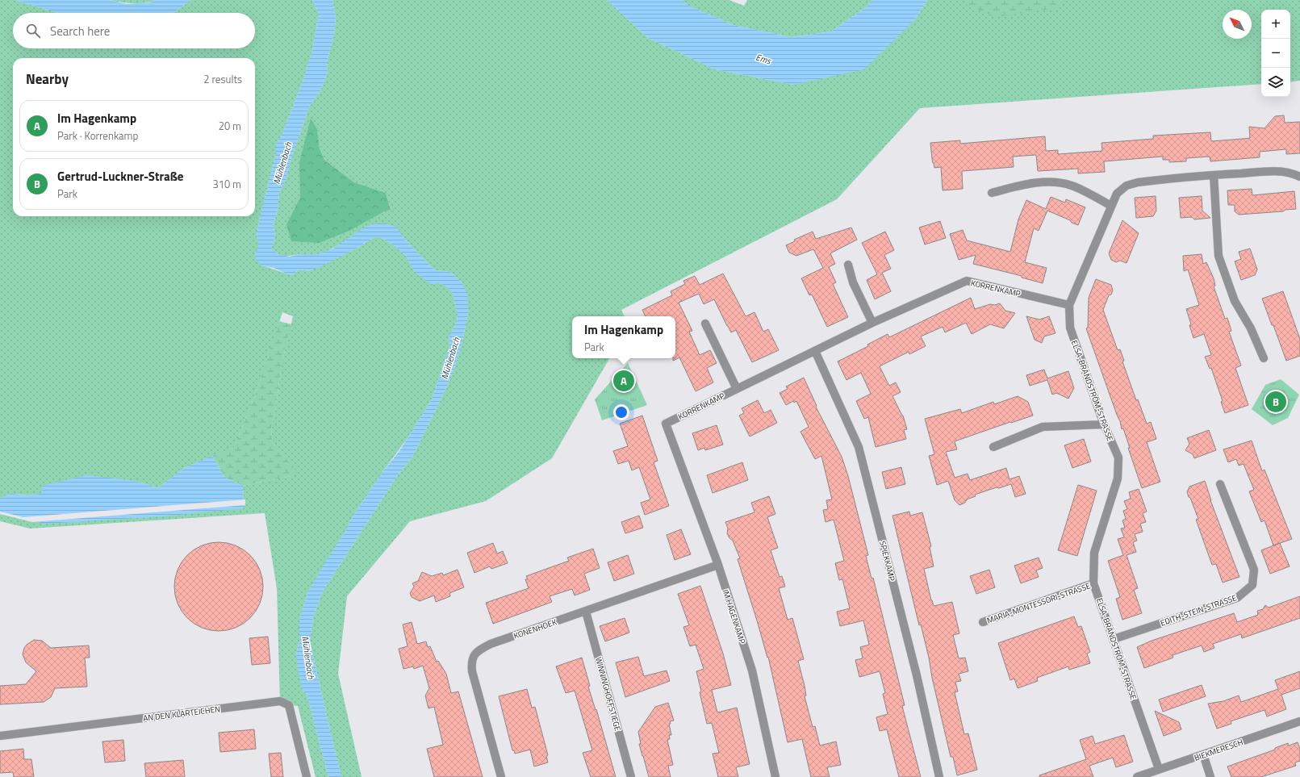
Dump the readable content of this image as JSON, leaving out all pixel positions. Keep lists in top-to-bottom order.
{
  "streets": {
    "street": [
      "KORRENKAMP",
      "ELSA-BRÄNDSTRÖM-STRASSE",
      "SPIEKKAMP",
      "MARIA-MONTESSORI-STRASSE",
      "EDITH-STEIN-STRASSE",
      "IM HAGENKAMP",
      "KONENHOEK",
      "WINNINGHOFFSTIEGE",
      "AN DEN KLÄRTEICHEN",
      "BIEKMERESCH"
    ]
  },
  "crossings": [
    ["KORRENKAMP", "ELSA-BRÄNDSTRÖM-STRASSE"],
    ["KORRENKAMP", "SPIEKKAMP"],
    ["KORRENKAMP", "IM HAGENKAMP"],
    ["ELSA-BRÄNDSTRÖM-STRASSE", "MARIA-MONTESSORI-STRASSE"],
    ["ELSA-BRÄNDSTRÖM-STRASSE", "EDITH-STEIN-STRASSE"],
    ["ELSA-BRÄNDSTRÖM-STRASSE", "BIEKMERESCH"],
    ["IM HAGENKAMP", "KONENHOEK"],
    ["KONENHOEK", "WINNINGHOFFSTIEGE"]
  ],
  "water": ["Ems", "Mühlenbach"],
  "north": "top left",
  "page": {
    "map_buttons": ["+", "−"],
    "search": "Search here",
    "heading": ["Nearby", "2 results"],
    "list": [
      {
        "mark": "A",
        "name": "Im Hagenkamp",
        "note": "Park · Korrenkamp",
        "value": "20 m"
      },
      {
        "mark": "B",
        "name": "Gertrud-Luckner-Straße",
        "note": "Park",
        "value": "310 m"
      }
    ],
    "popup": ["Im Hagenkamp", "Park"],
    "pins": ["A", "B"]
  }
}
